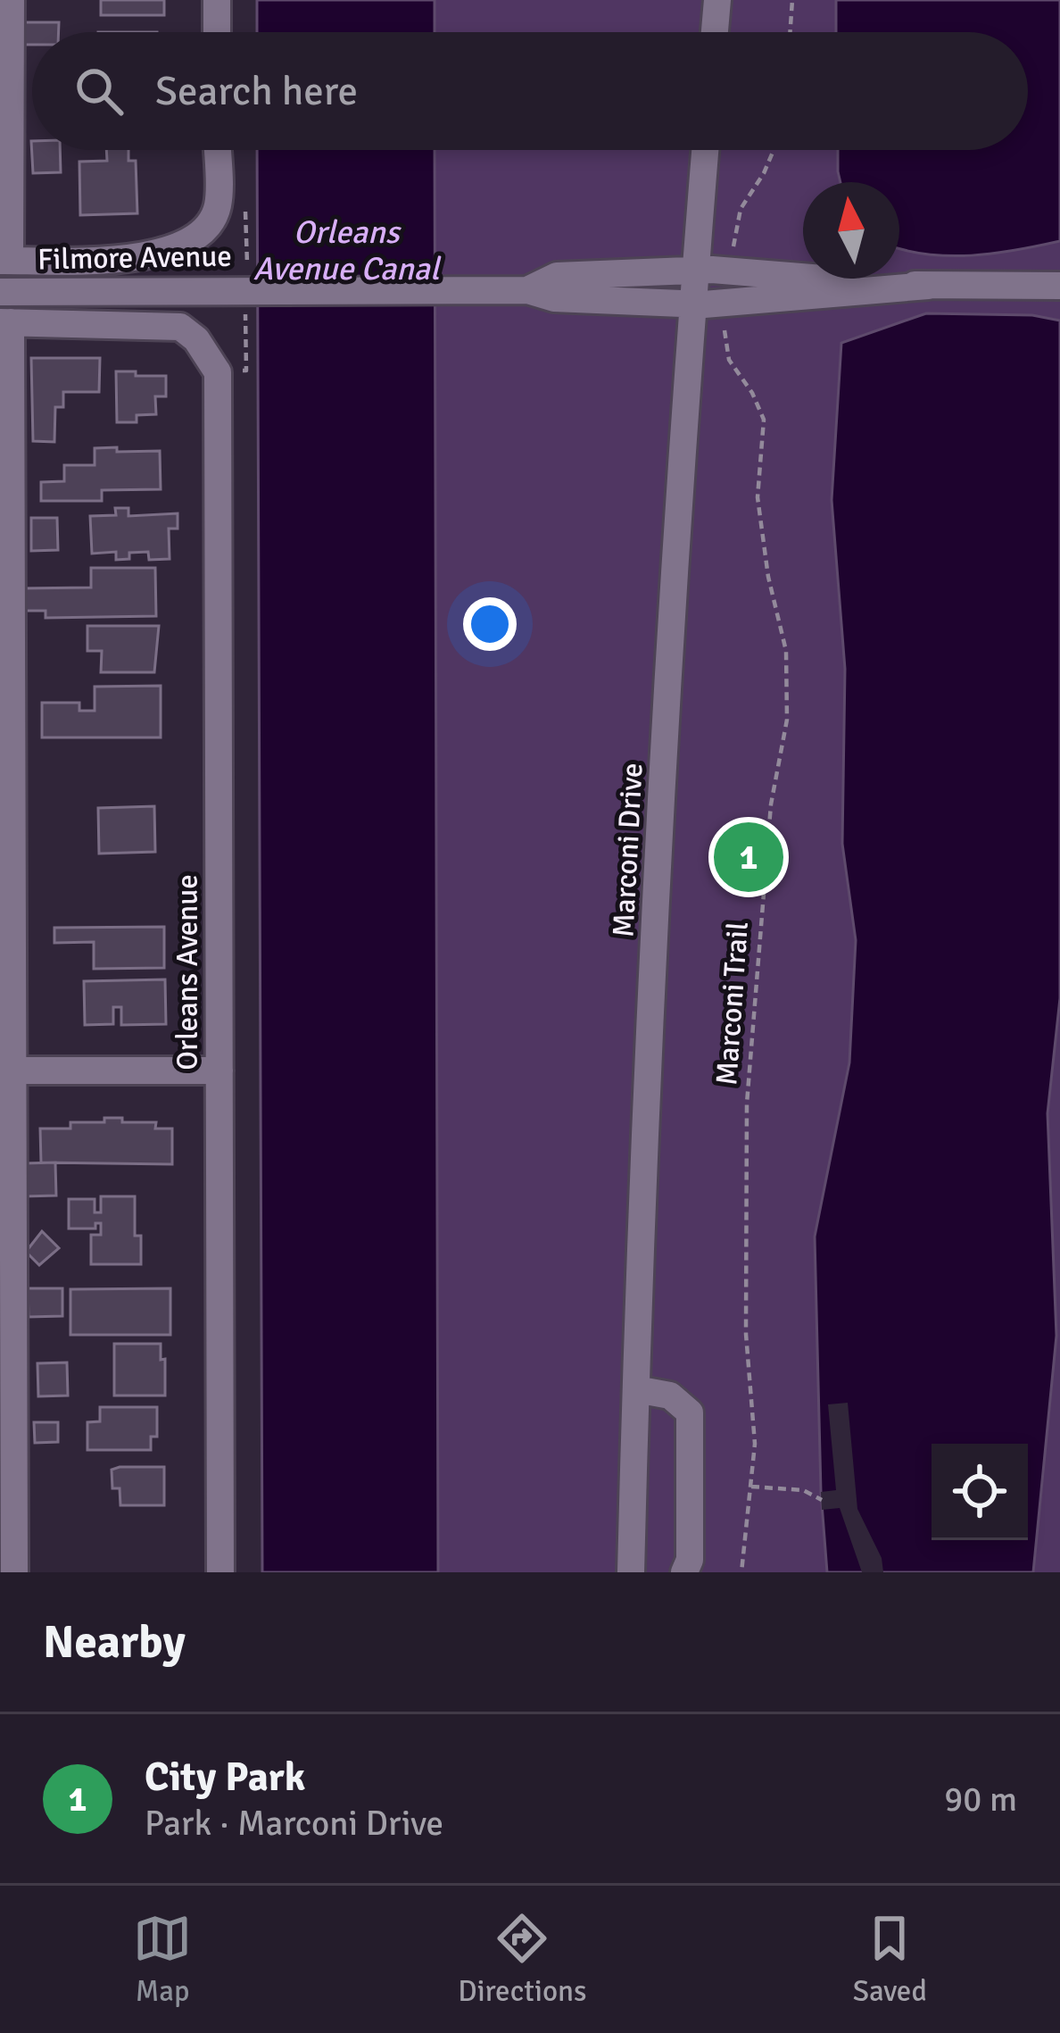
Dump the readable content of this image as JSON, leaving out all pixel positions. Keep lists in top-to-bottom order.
{
  "streets": {
    "street": ["Filmore Avenue", "Marconi Drive", "Orleans Avenue"],
    "path": ["Marconi Trail"]
  },
  "crossings": [
    ["Filmore Avenue", "Marconi Drive"]
  ],
  "water": ["Orleans Avenue Canal"],
  "north": "top",
  "page": {
    "search": "Search here",
    "pins": "1",
    "heading": "Nearby",
    "list": [
      {
        "mark": "1",
        "name": "City Park",
        "note": "Park · Marconi Drive",
        "value": "90 m"
      }
    ],
    "nav": ["Map", "Directions", "Saved"]
  }
}
